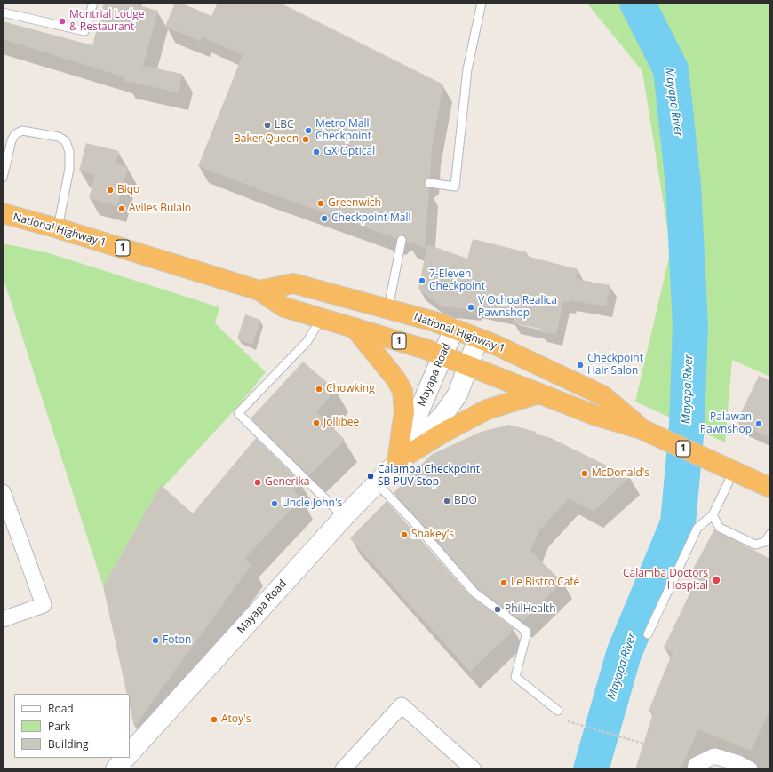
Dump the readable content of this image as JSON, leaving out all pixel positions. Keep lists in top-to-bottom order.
{
  "streets": {
    "highway": ["National Highway 1", "1"],
    "main road": ["Mayapa Road"]
  },
  "crossings": [
    ["National Highway 1", "Mayapa Road"]
  ],
  "water": ["Mayapa River"],
  "places": [
    "Montrial Lodge & Restaurant",
    "LBC",
    "Metro Mall Checkpoint",
    "Baker Queen",
    "GX Optical",
    "Biqo",
    "Greenwich",
    "Aviles Bulalo",
    "Checkpoint Mall",
    "7-Eleven Checkpoint",
    "V Ochoa Realica Pawnshop",
    "Checkpoint Hair Salon",
    "Chowking",
    "Jollibee",
    "Palawan Pawnshop",
    "McDonald's",
    "Calamba Checkpoint SB PUV Stop",
    "Generika",
    "BDO",
    "Uncle John's",
    "Shakey's",
    "Calamba Doctors Hospital",
    "Le Bistro Cafè",
    "PhilHealth",
    "Foton",
    "Atoy's"
  ],
  "legend": ["Road", "Park", "Building"]
}
